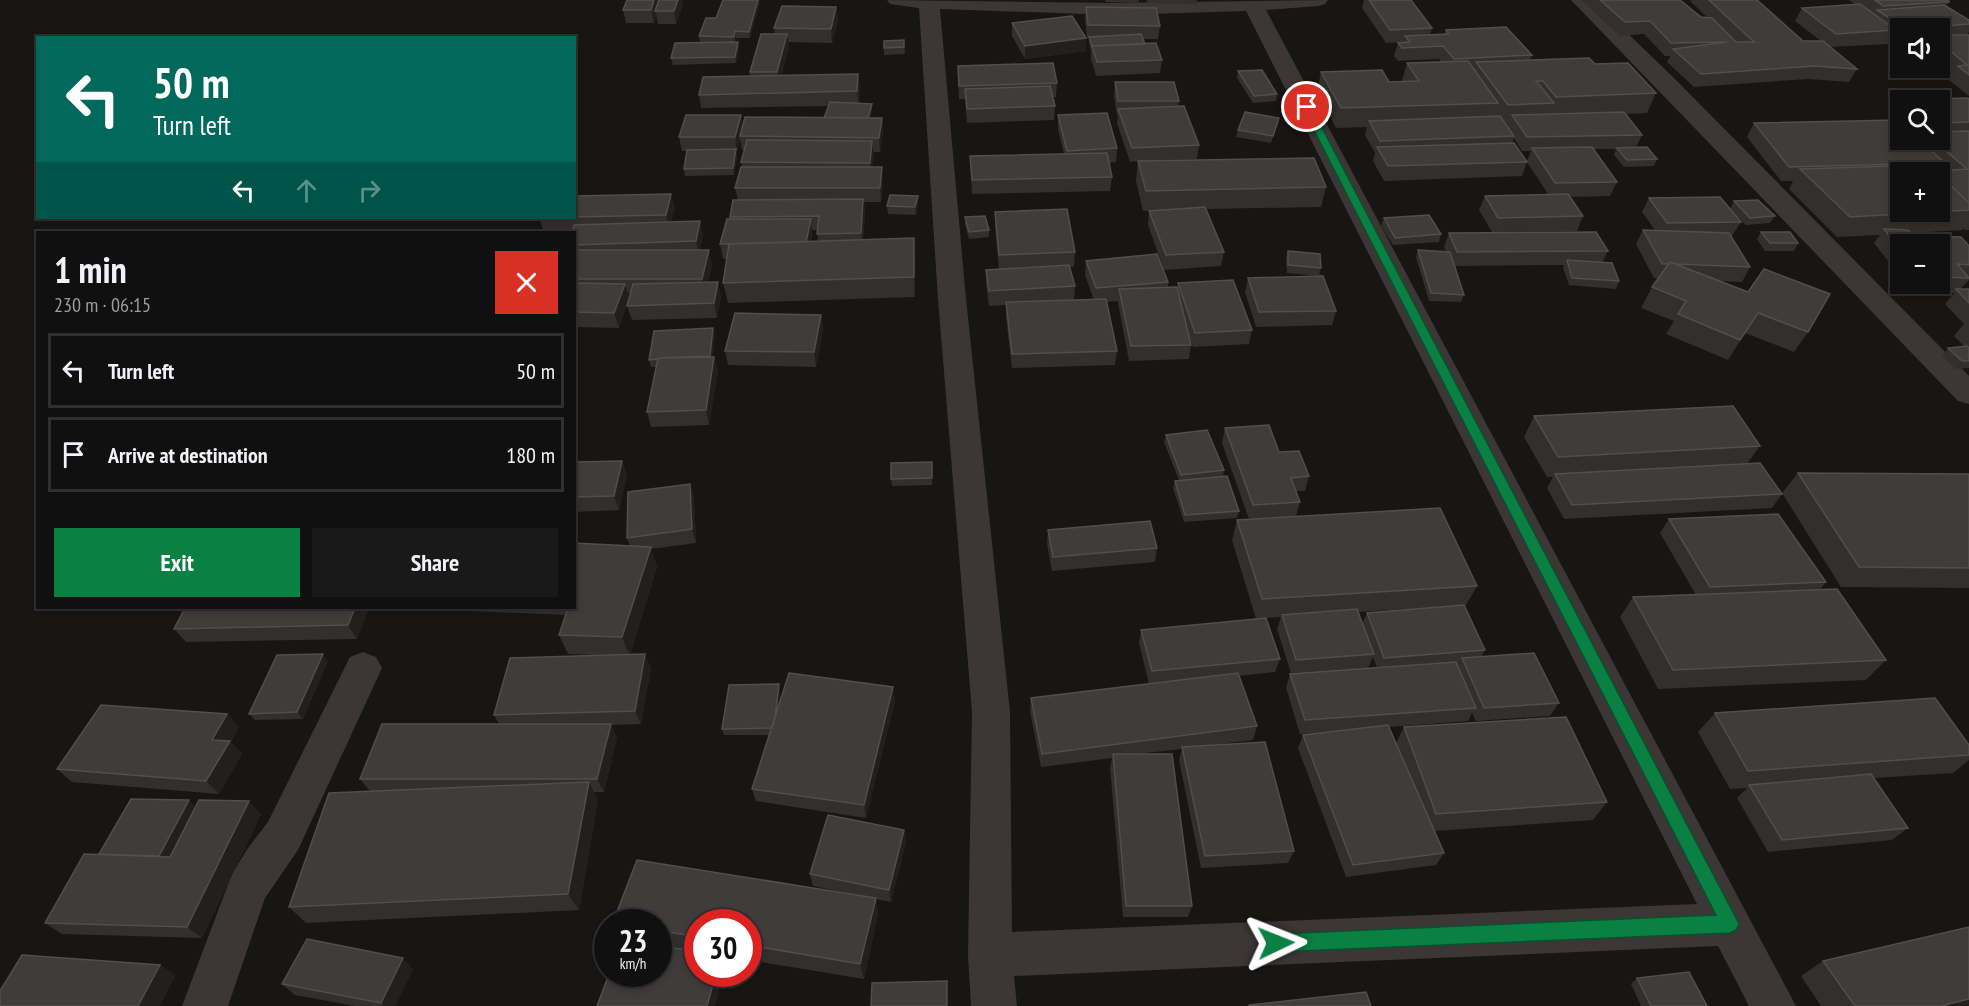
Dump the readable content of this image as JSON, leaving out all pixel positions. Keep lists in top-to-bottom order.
{
  "page": {
    "map_buttons": ["+", "−"],
    "turn": ["50 m", "Turn left"],
    "heading": ["1 min", "230 m · 06:15"],
    "list": [
      {
        "name": "Turn left",
        "value": "50 m"
      },
      {
        "name": "Arrive at destination",
        "value": "180 m"
      }
    ],
    "buttons": ["Exit", "Share"],
    "speed": "23 km/h",
    "limit": "30"
  }
}
